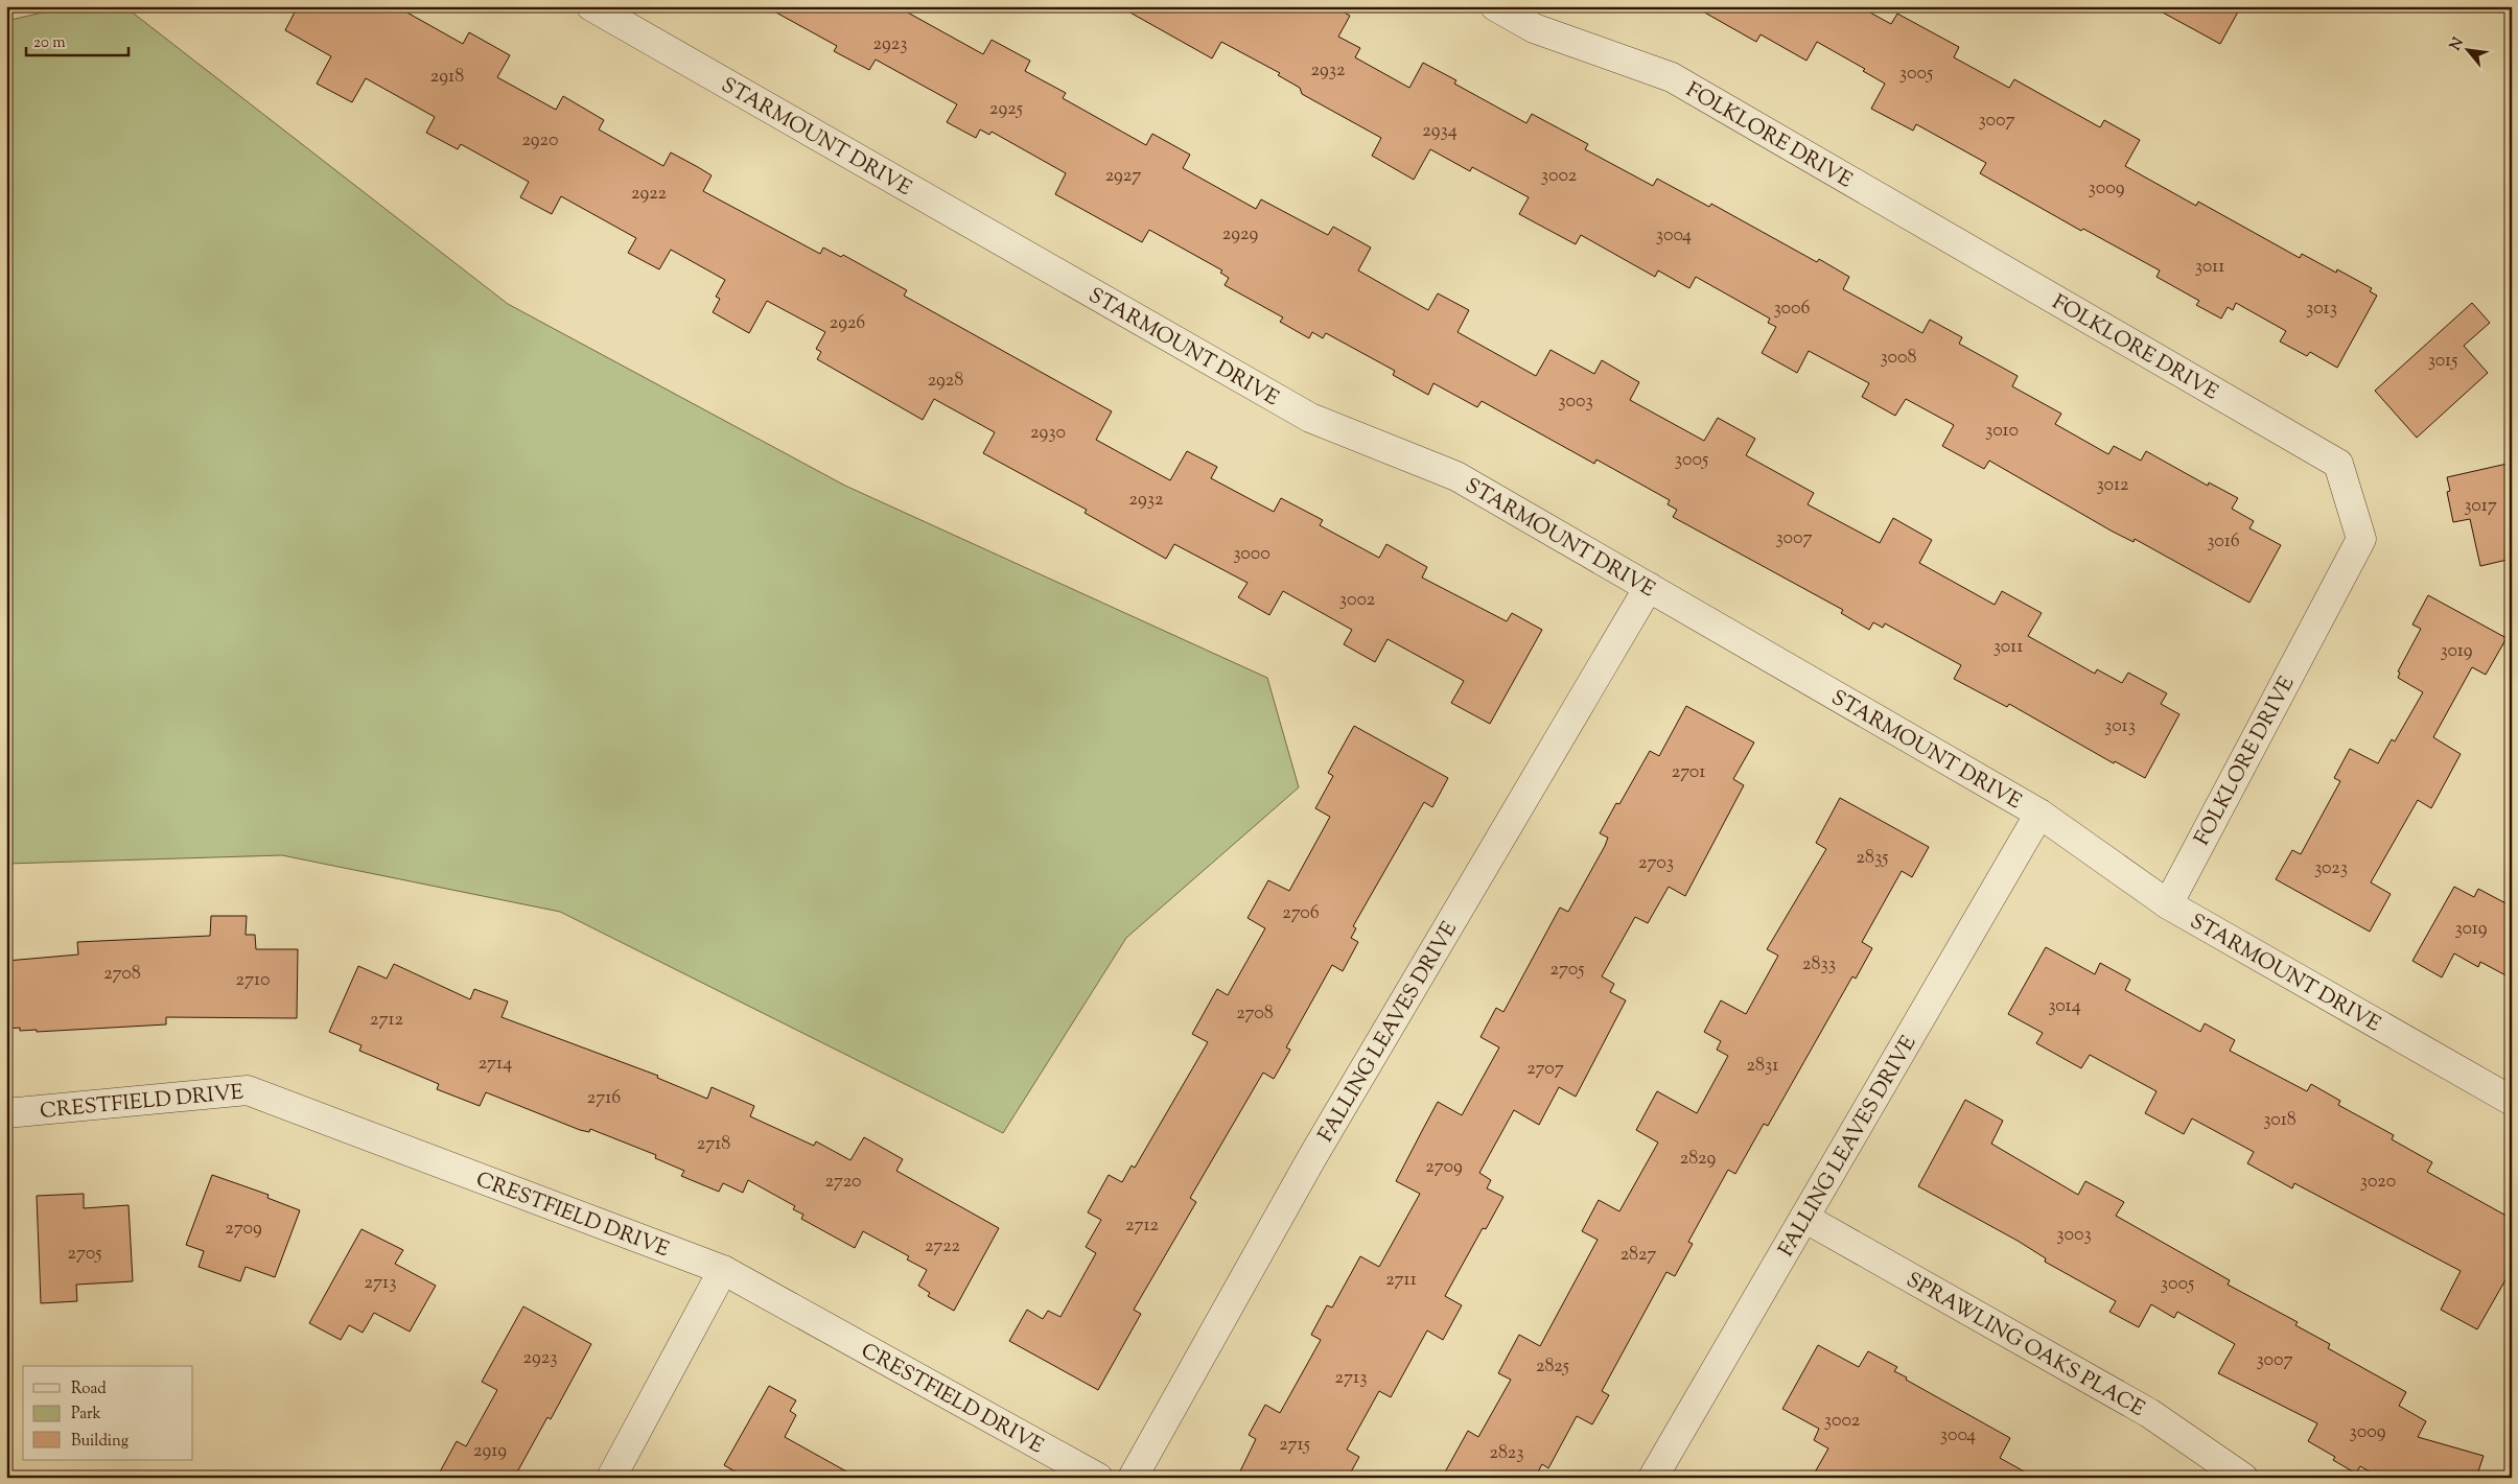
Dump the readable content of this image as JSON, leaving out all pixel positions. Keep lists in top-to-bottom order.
{
  "streets": {
    "street": [
      "FOLKLORE DRIVE",
      "STARMOUNT DRIVE",
      "FALLING LEAVES DRIVE",
      "CRESTFIELD DRIVE",
      "SPRAWLING OAKS PLACE"
    ]
  },
  "crossings": [
    ["FOLKLORE DRIVE", "STARMOUNT DRIVE"],
    ["STARMOUNT DRIVE", "FALLING LEAVES DRIVE"],
    ["FALLING LEAVES DRIVE", "SPRAWLING OAKS PLACE"]
  ],
  "house_numbers": [
    "2923",
    "2932",
    "3005",
    "2918",
    "2925",
    "3007",
    "2934",
    "2920",
    "2927",
    "3002",
    "3009",
    "2922",
    "2929",
    "3004",
    "3011",
    "3006",
    "3013",
    "2926",
    "3008",
    "3015",
    "2928",
    "3003",
    "3010",
    "2930",
    "3005",
    "3012",
    "2932",
    "3017",
    "3007",
    "3016",
    "3000",
    "3002",
    "3011",
    "3019",
    "3013",
    "2701",
    "2835",
    "2703",
    "3023",
    "2706",
    "3019",
    "2833",
    "2705",
    "2708",
    "2710",
    "3014",
    "2708",
    "2712",
    "2714",
    "2831",
    "2707",
    "2716",
    "3018",
    "2718",
    "2829",
    "2709",
    "2720",
    "3020",
    "2712",
    "2709",
    "3003",
    "2722",
    "2705",
    "2827",
    "2711",
    "2713",
    "3005",
    "2923",
    "3007",
    "2825",
    "2713",
    "3002",
    "3009",
    "3004",
    "2715",
    "2919",
    "2823"
  ],
  "legend": ["Road", "Park", "Building"],
  "scale_bar": "20 m",
  "north": "top left"
}
